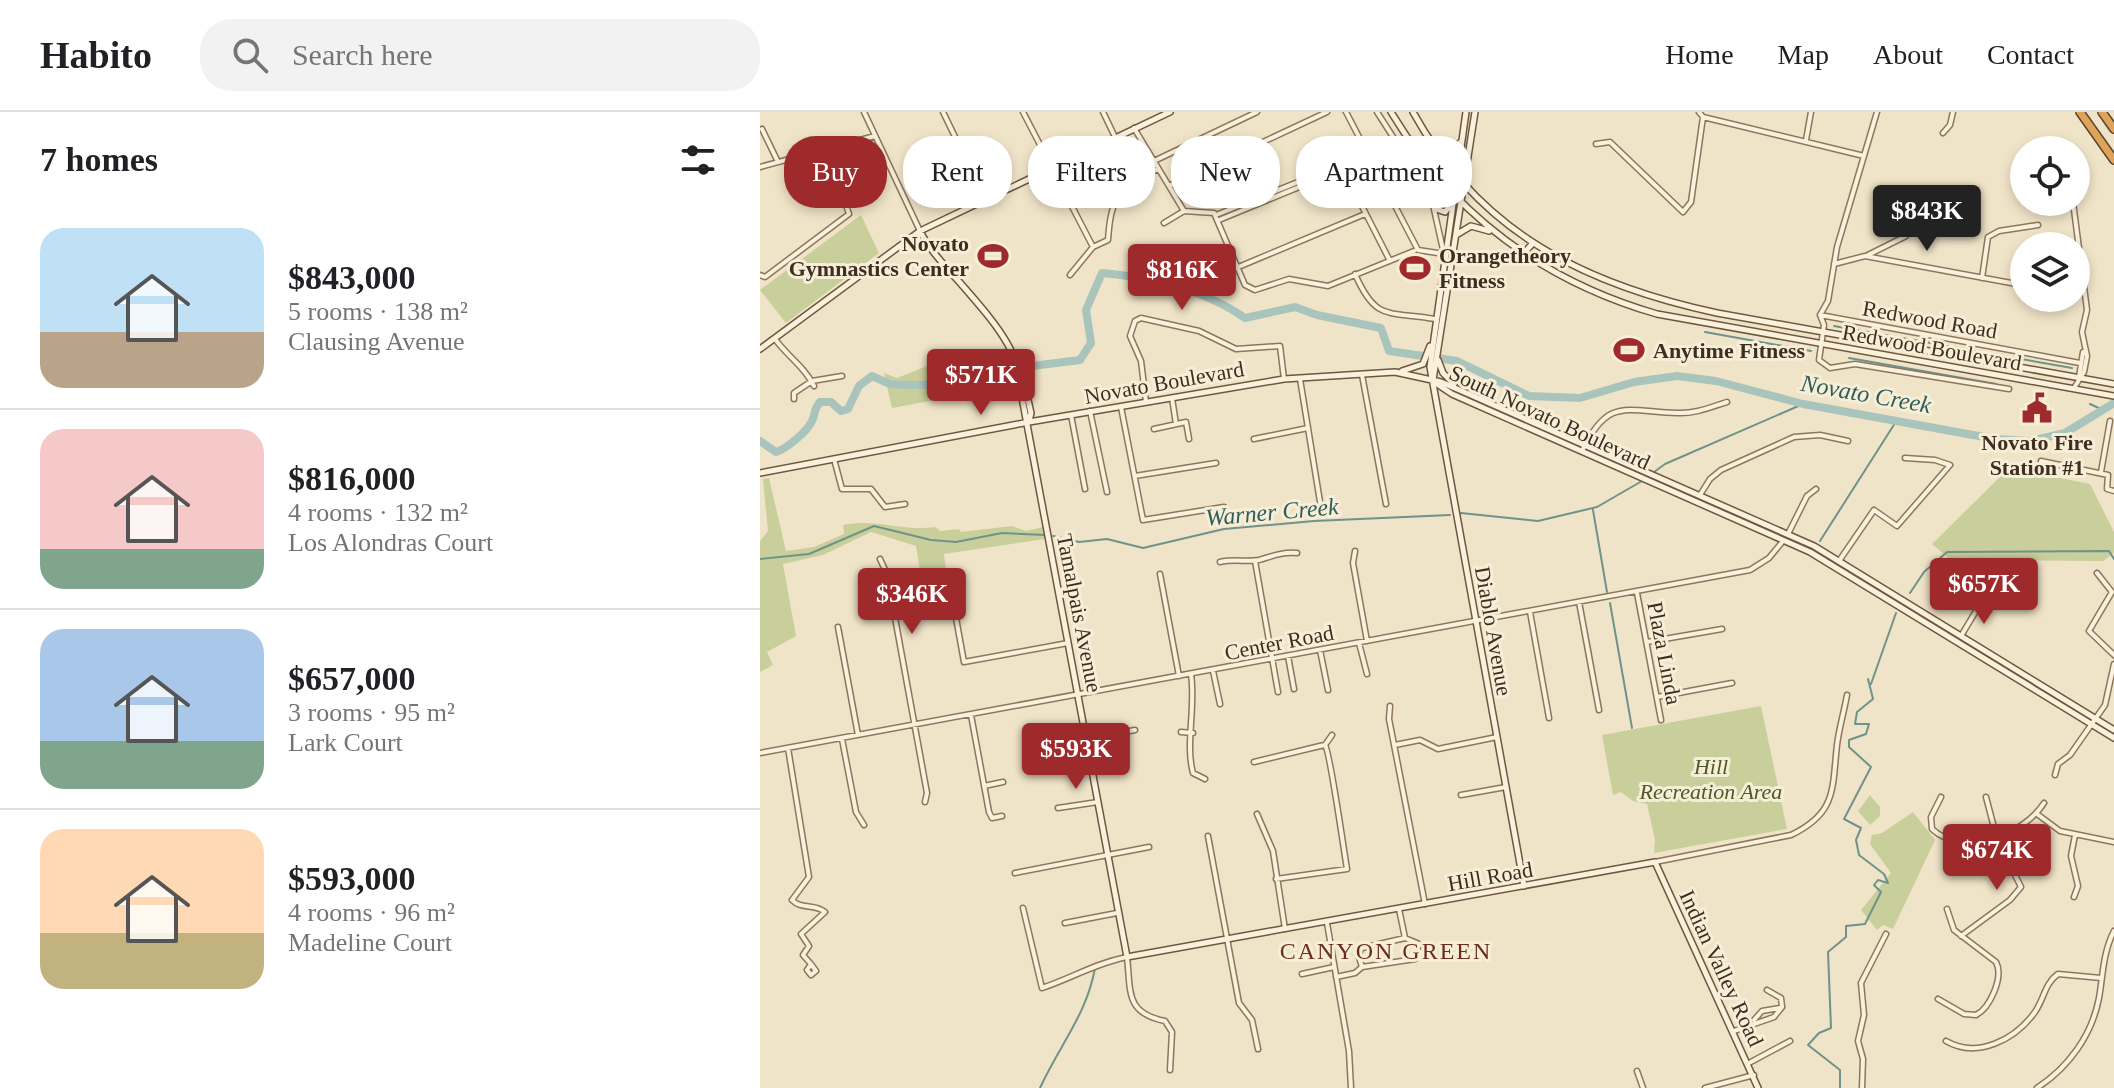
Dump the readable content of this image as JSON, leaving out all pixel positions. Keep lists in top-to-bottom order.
{
  "streets": {
    "main road": [
      "Redwood Boulevard",
      "Novato Boulevard",
      "South Novato Boulevard",
      "Tamalpais Avenue",
      "Diablo Avenue",
      "Hill Road",
      "Indian Valley Road"
    ],
    "street": ["Redwood Road", "Center Road", "Plaza Linda"]
  },
  "crossings": [
    ["Novato Boulevard", "South Novato Boulevard"],
    ["Novato Boulevard", "Tamalpais Avenue"],
    ["Novato Boulevard", "Diablo Avenue"],
    ["South Novato Boulevard", "Diablo Avenue"],
    ["South Novato Boulevard", "Center Road"],
    ["Tamalpais Avenue", "Center Road"],
    ["Tamalpais Avenue", "Hill Road"],
    ["Diablo Avenue", "Center Road"],
    ["Diablo Avenue", "Hill Road"],
    ["Center Road", "Plaza Linda"],
    ["Hill Road", "Indian Valley Road"]
  ],
  "districts": ["CANYON GREEN"],
  "water": ["Novato Creek", "Warner Creek"],
  "parks": ["Hill Recreation Area"],
  "places": {
    "sports": ["Novato Gymnastics Center", "Orangetheory Fitness", "Anytime Fitness"],
    "public building": ["Novato Fire Station #1"]
  },
  "page": {
    "header": "Habito",
    "search": "Search here",
    "nav": [
      "Home",
      "Map",
      "About",
      "Contact"
    ],
    "heading": "7 homes",
    "chip": [
      "Buy",
      "Rent",
      "Filters",
      "New",
      "Apartment"
    ],
    "price": [
      "$843K",
      "$816K",
      "$571K",
      "$657K",
      "$346K",
      "$593K",
      "$674K"
    ],
    "list": [
      {
        "name": "$843,000",
        "note": "5 rooms · 138 m² · Clausing Avenue"
      },
      {
        "name": "$816,000",
        "note": "4 rooms · 132 m² · Los Alondras Court"
      },
      {
        "name": "$657,000",
        "note": "3 rooms · 95 m² · Lark Court"
      },
      {
        "name": "$593,000",
        "note": "4 rooms · 96 m² · Madeline Court"
      }
    ]
  }
}
